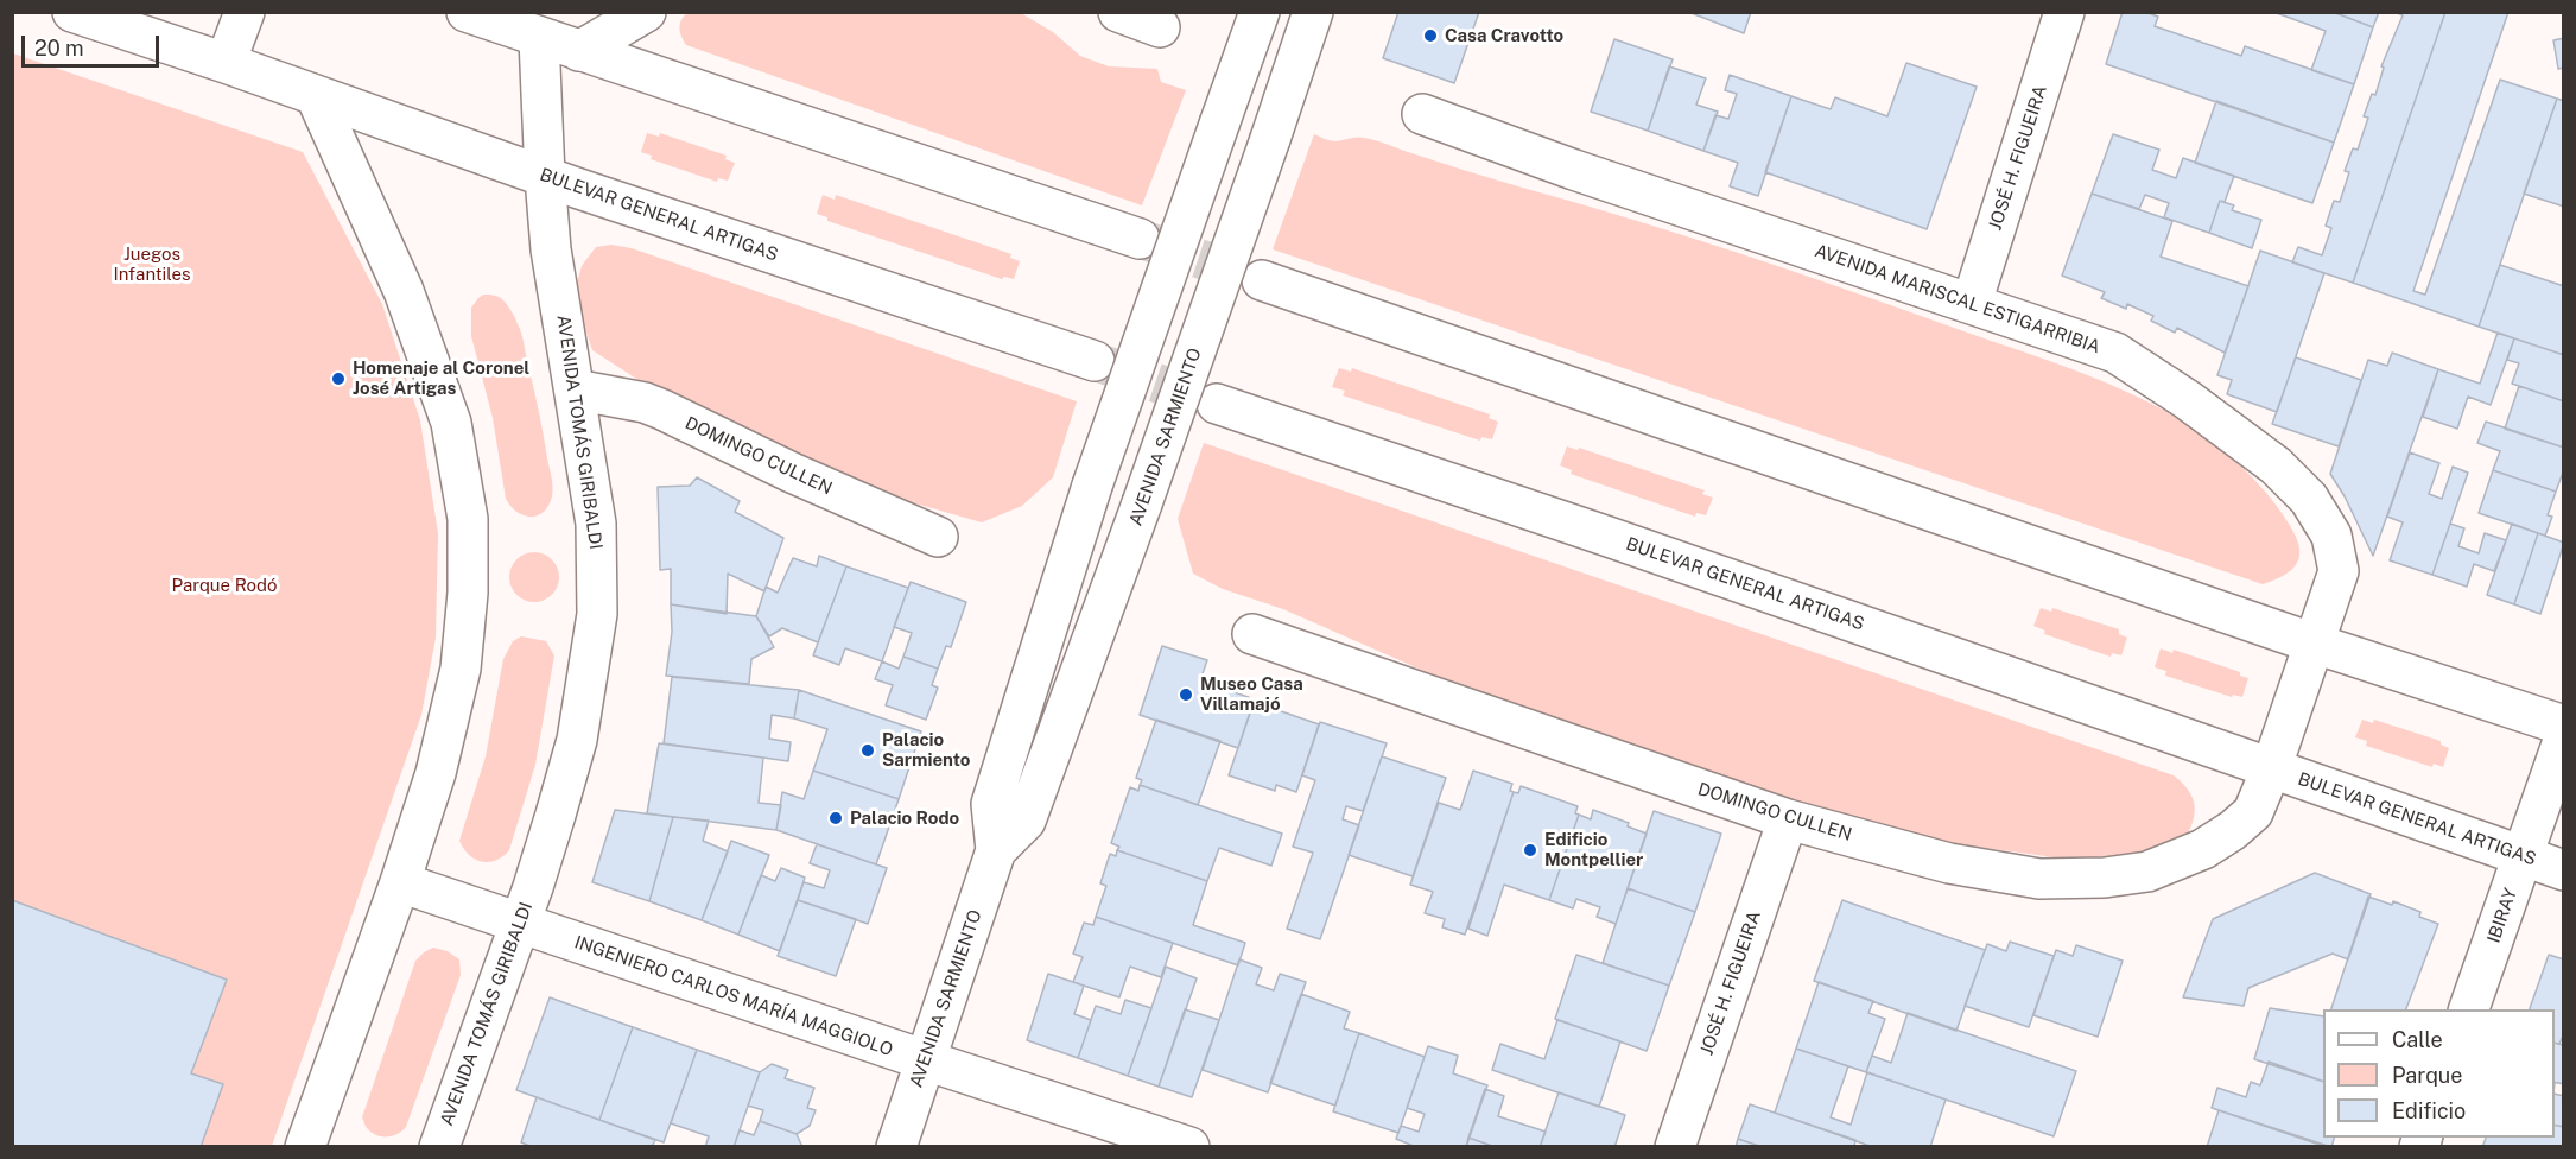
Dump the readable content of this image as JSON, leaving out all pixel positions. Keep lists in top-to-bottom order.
{
  "streets": {
    "street": [
      "JOSÉ H. FIGUEIRA",
      "BULEVAR GENERAL ARTIGAS",
      "AVENIDA MARISCAL ESTIGARRIBIA",
      "AVENIDA TOMÁS GIRIBALDI",
      "AVENIDA SARMIENTO",
      "DOMINGO CULLEN",
      "IBIRAY",
      "INGENIERO CARLOS MARÍA MAGGIOLO"
    ]
  },
  "crossings": [
    ["JOSÉ H. FIGUEIRA", "AVENIDA MARISCAL ESTIGARRIBIA"],
    ["JOSÉ H. FIGUEIRA", "DOMINGO CULLEN"],
    ["BULEVAR GENERAL ARTIGAS", "AVENIDA TOMÁS GIRIBALDI"],
    ["BULEVAR GENERAL ARTIGAS", "DOMINGO CULLEN"],
    ["BULEVAR GENERAL ARTIGAS", "IBIRAY"],
    ["AVENIDA TOMÁS GIRIBALDI", "DOMINGO CULLEN"],
    ["AVENIDA TOMÁS GIRIBALDI", "INGENIERO CARLOS MARÍA MAGGIOLO"],
    ["AVENIDA SARMIENTO", "INGENIERO CARLOS MARÍA MAGGIOLO"]
  ],
  "parks": ["Juegos Infantiles", "Parque Rodó"],
  "places": [
    "Casa Cravotto",
    "Homenaje al Coronel José Artigas",
    "Museo Casa Villamajó",
    "Palacio Sarmiento",
    "Palacio Rodo",
    "Edificio Montpellier"
  ],
  "legend": ["Calle", "Parque", "Edificio"],
  "scale_bar": "20 m"
}
